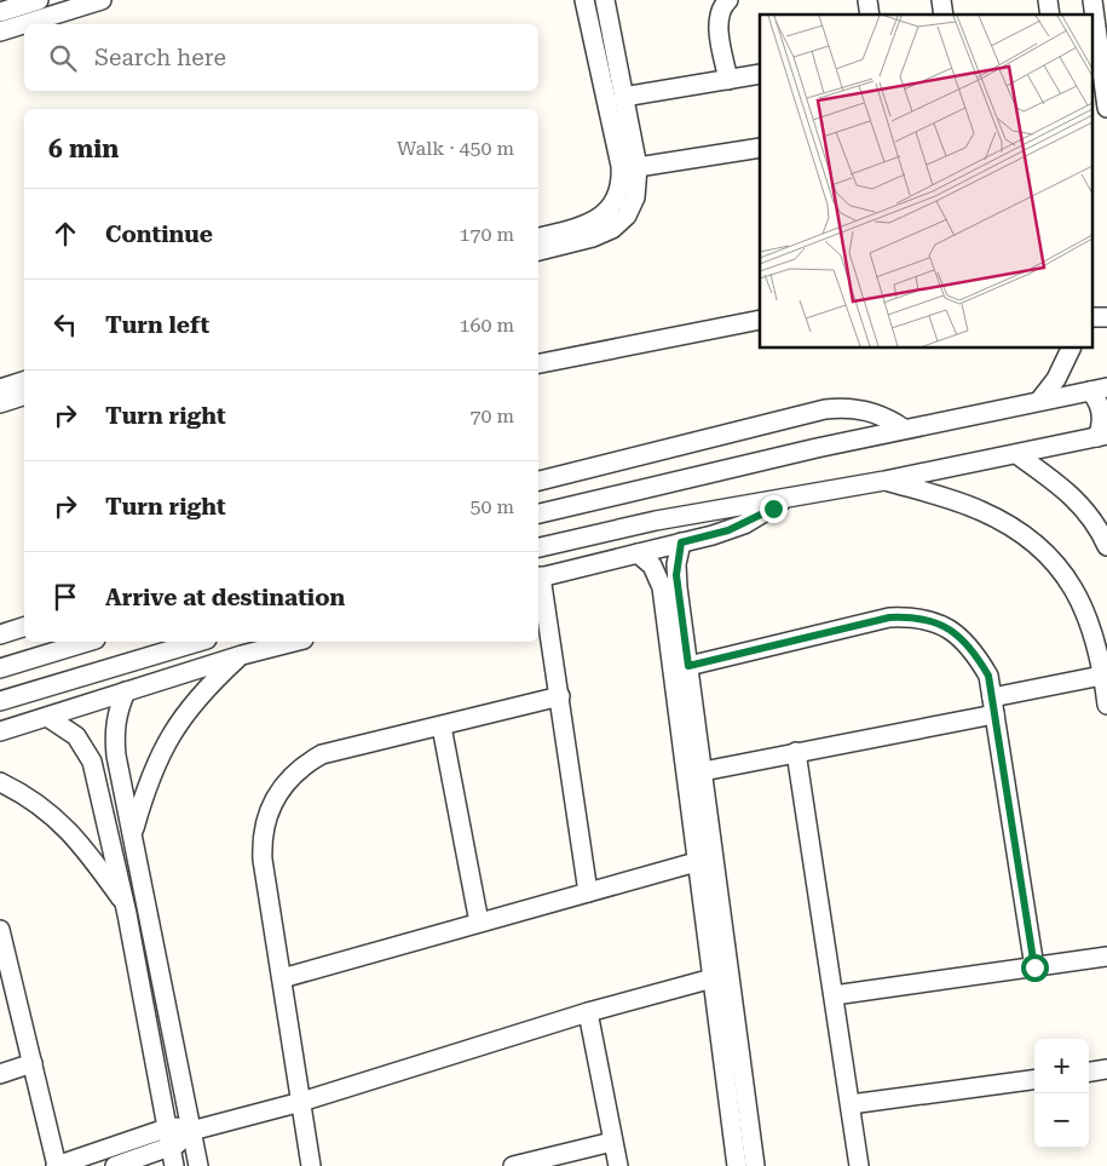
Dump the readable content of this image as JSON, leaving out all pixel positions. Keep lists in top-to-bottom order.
{
  "page": {
    "search": "Search here",
    "heading": ["6 min", "Walk · 450 m"],
    "list": [
      ["Continue", "170 m"],
      ["Turn left", "160 m"],
      ["Turn right", "70 m"],
      ["Turn right", "50 m"],
      "Arrive at destination"
    ],
    "map_buttons": ["+", "−"]
  }
}
